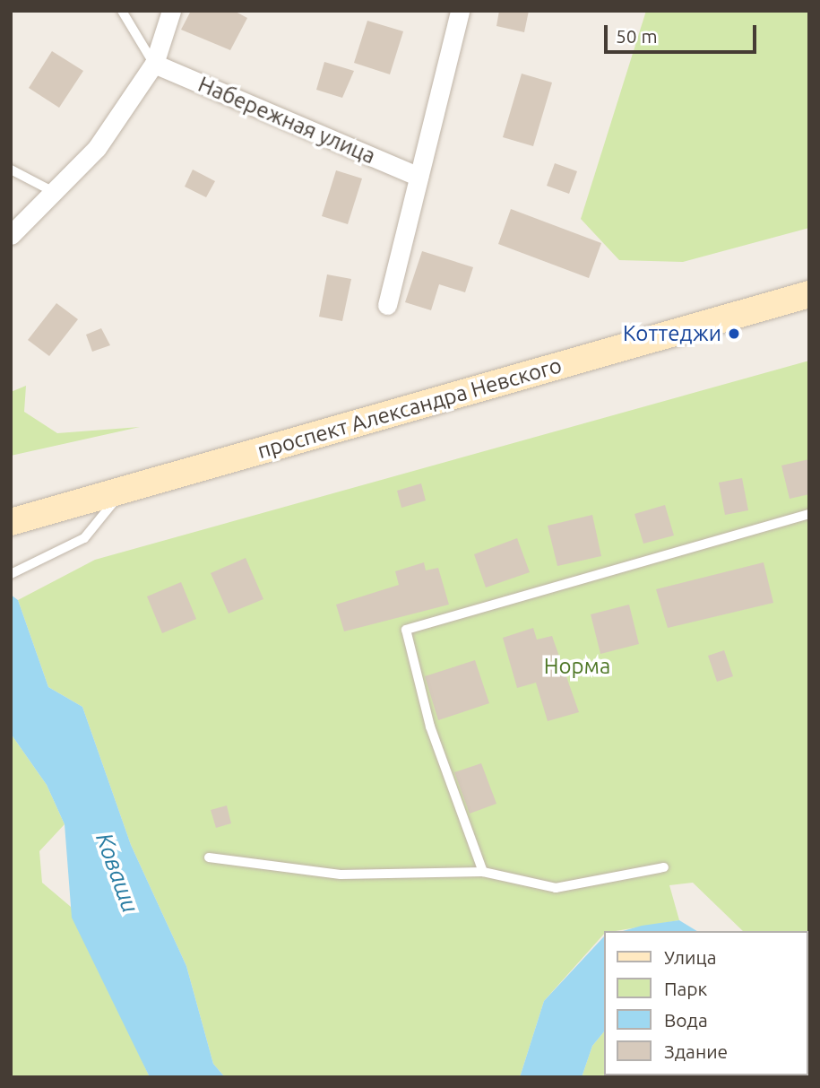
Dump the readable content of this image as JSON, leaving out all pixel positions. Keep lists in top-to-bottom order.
{
  "streets": {
    "main road": ["проспект Александра Невского"],
    "street": ["Набережная улица"]
  },
  "water": ["Коваши"],
  "parks": ["Норма"],
  "places": ["Коттеджи"],
  "legend": [
    "Улица",
    "Парк",
    "Вода",
    "Здание"
  ],
  "scale_bar": "50 m"
}
